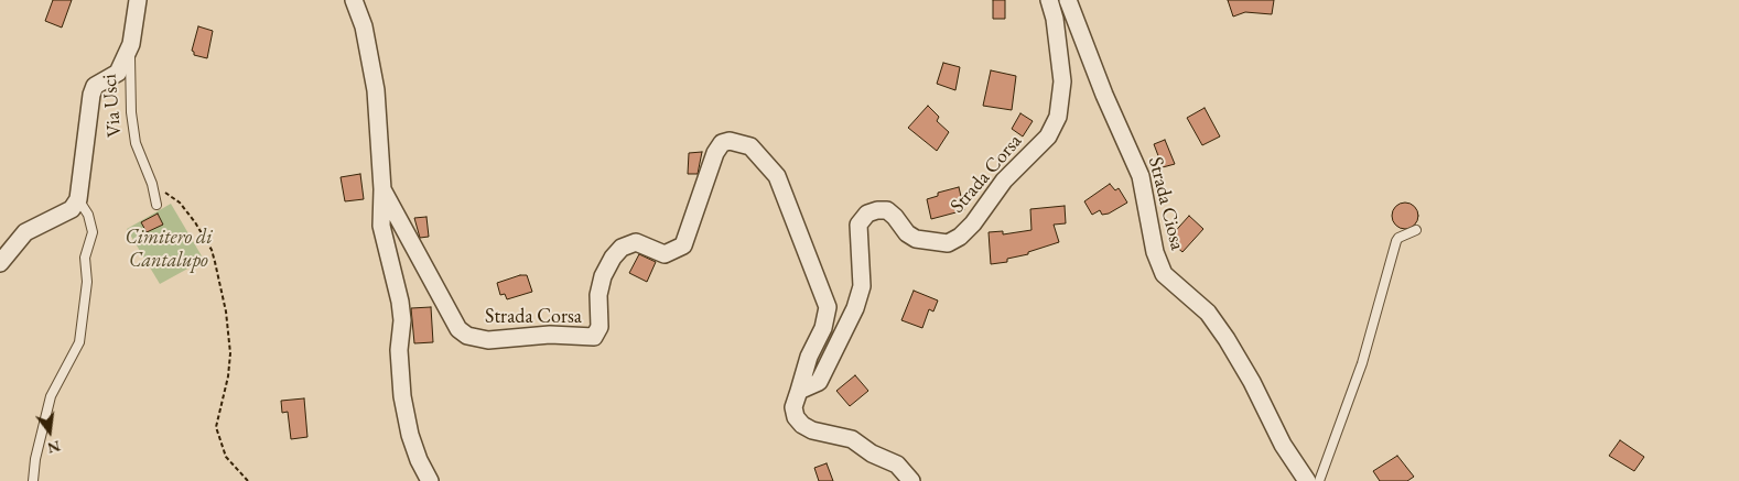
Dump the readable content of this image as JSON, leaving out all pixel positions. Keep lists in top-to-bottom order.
{
  "streets": {
    "street": ["Via Usci", "Strada Corsa", "Strada Ciosa"]
  },
  "parks": ["Cimitero di Cantalupo"],
  "north": "bottom"
}
